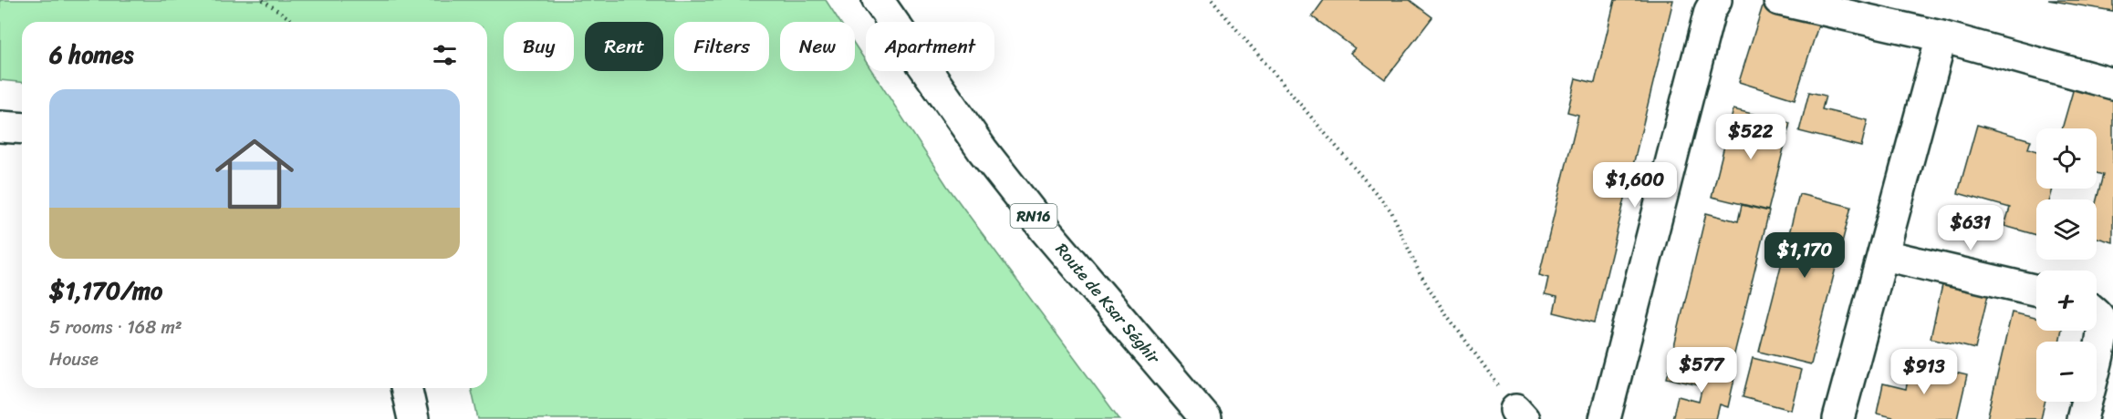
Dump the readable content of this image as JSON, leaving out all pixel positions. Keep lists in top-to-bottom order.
{
  "streets": {
    "street": ["RN16", "Route de Ksar Séghir"]
  },
  "page": {
    "chip": [
      "Buy",
      "Rent",
      "Filters",
      "New",
      "Apartment"
    ],
    "heading": "6 homes",
    "list": [
      {
        "name": "$1,170/mo",
        "note": "5 rooms · 168 m² · House"
      }
    ],
    "price": [
      "$522",
      "$1,600",
      "$631",
      "$1,170",
      "$577",
      "$913"
    ],
    "map_buttons": ["+", "−"]
  }
}
